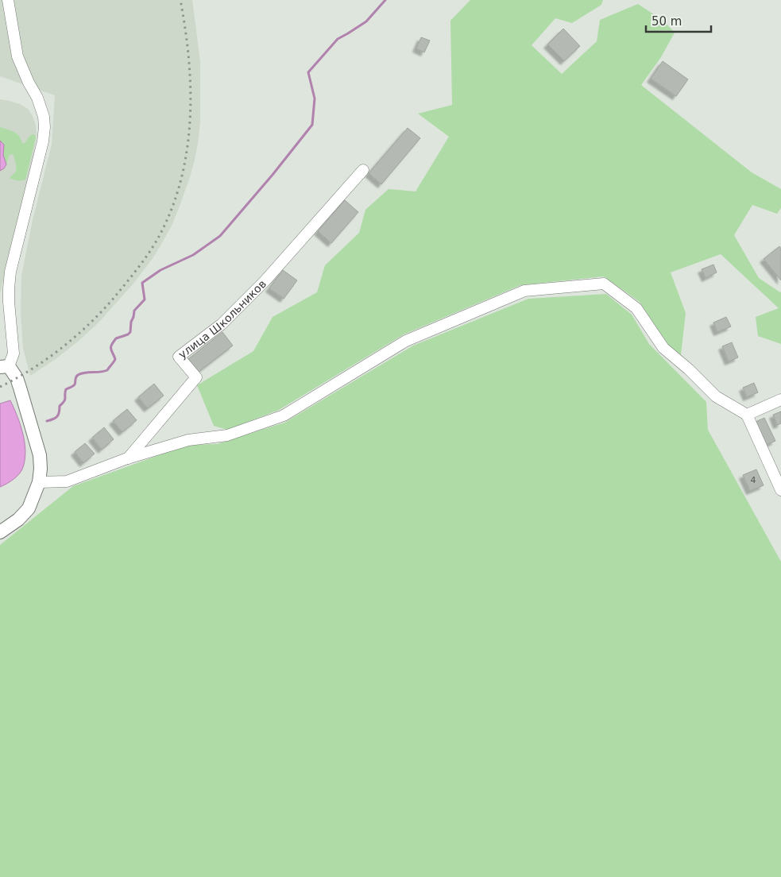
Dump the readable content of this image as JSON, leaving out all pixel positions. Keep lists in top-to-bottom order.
{
  "streets": {
    "street": ["улица Школьников"]
  },
  "house_numbers": ["4"],
  "scale_bar": "50 m"
}
